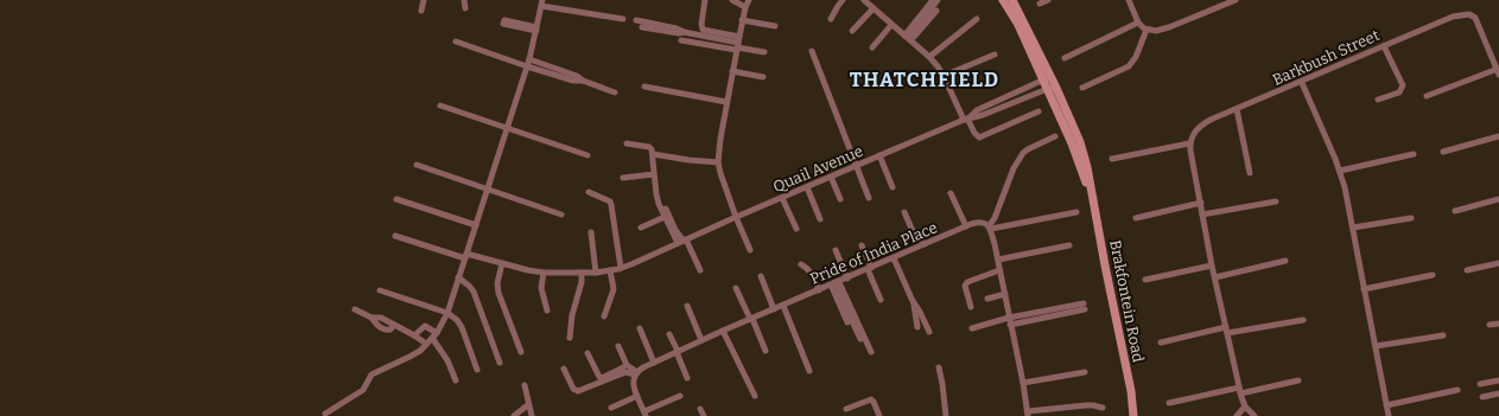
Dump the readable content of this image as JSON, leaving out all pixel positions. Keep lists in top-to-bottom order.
{
  "streets": {
    "street": [
      "Barkbush Street",
      "Quail Avenue",
      "Pride of India Place",
      "Brakfontein Road"
    ]
  },
  "crossings": [
    ["Quail Avenue", "Brakfontein Road"]
  ],
  "districts": ["THATCHFIELD"]
}
